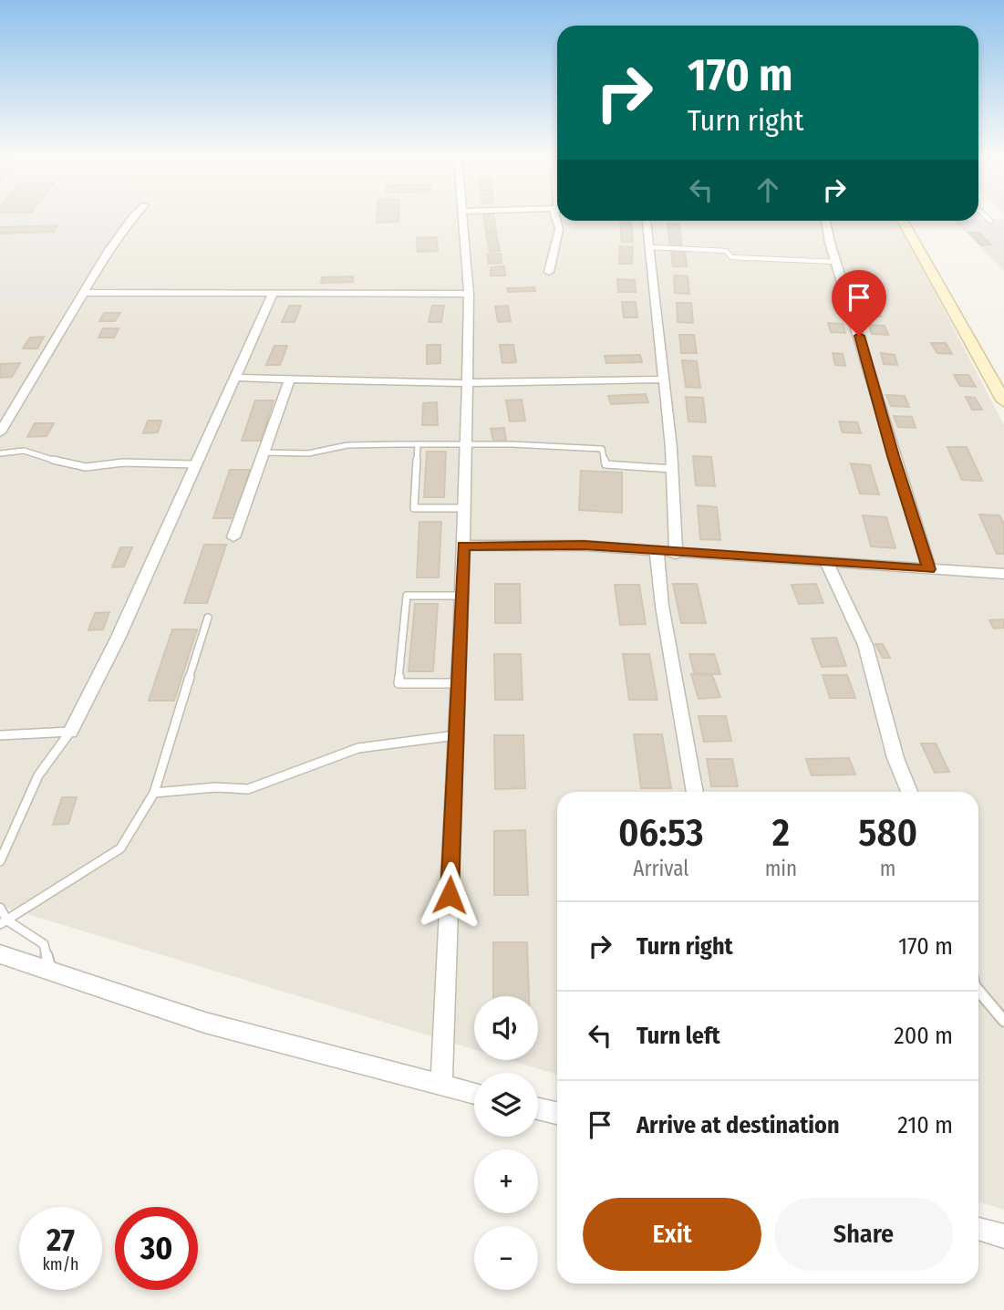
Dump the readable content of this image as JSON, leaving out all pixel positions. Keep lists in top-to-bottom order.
{
  "page": {
    "turn": ["170 m", "Turn right"],
    "eta": [
      "06:53",
      "Arrival",
      "2",
      "min",
      "580",
      "m"
    ],
    "list": [
      {
        "name": "Turn right",
        "value": "170 m"
      },
      {
        "name": "Turn left",
        "value": "200 m"
      },
      {
        "name": "Arrive at destination",
        "value": "210 m"
      }
    ],
    "map_buttons": ["+", "−"],
    "buttons": ["Exit", "Share"],
    "speed": "27 km/h",
    "limit": "30"
  }
}
